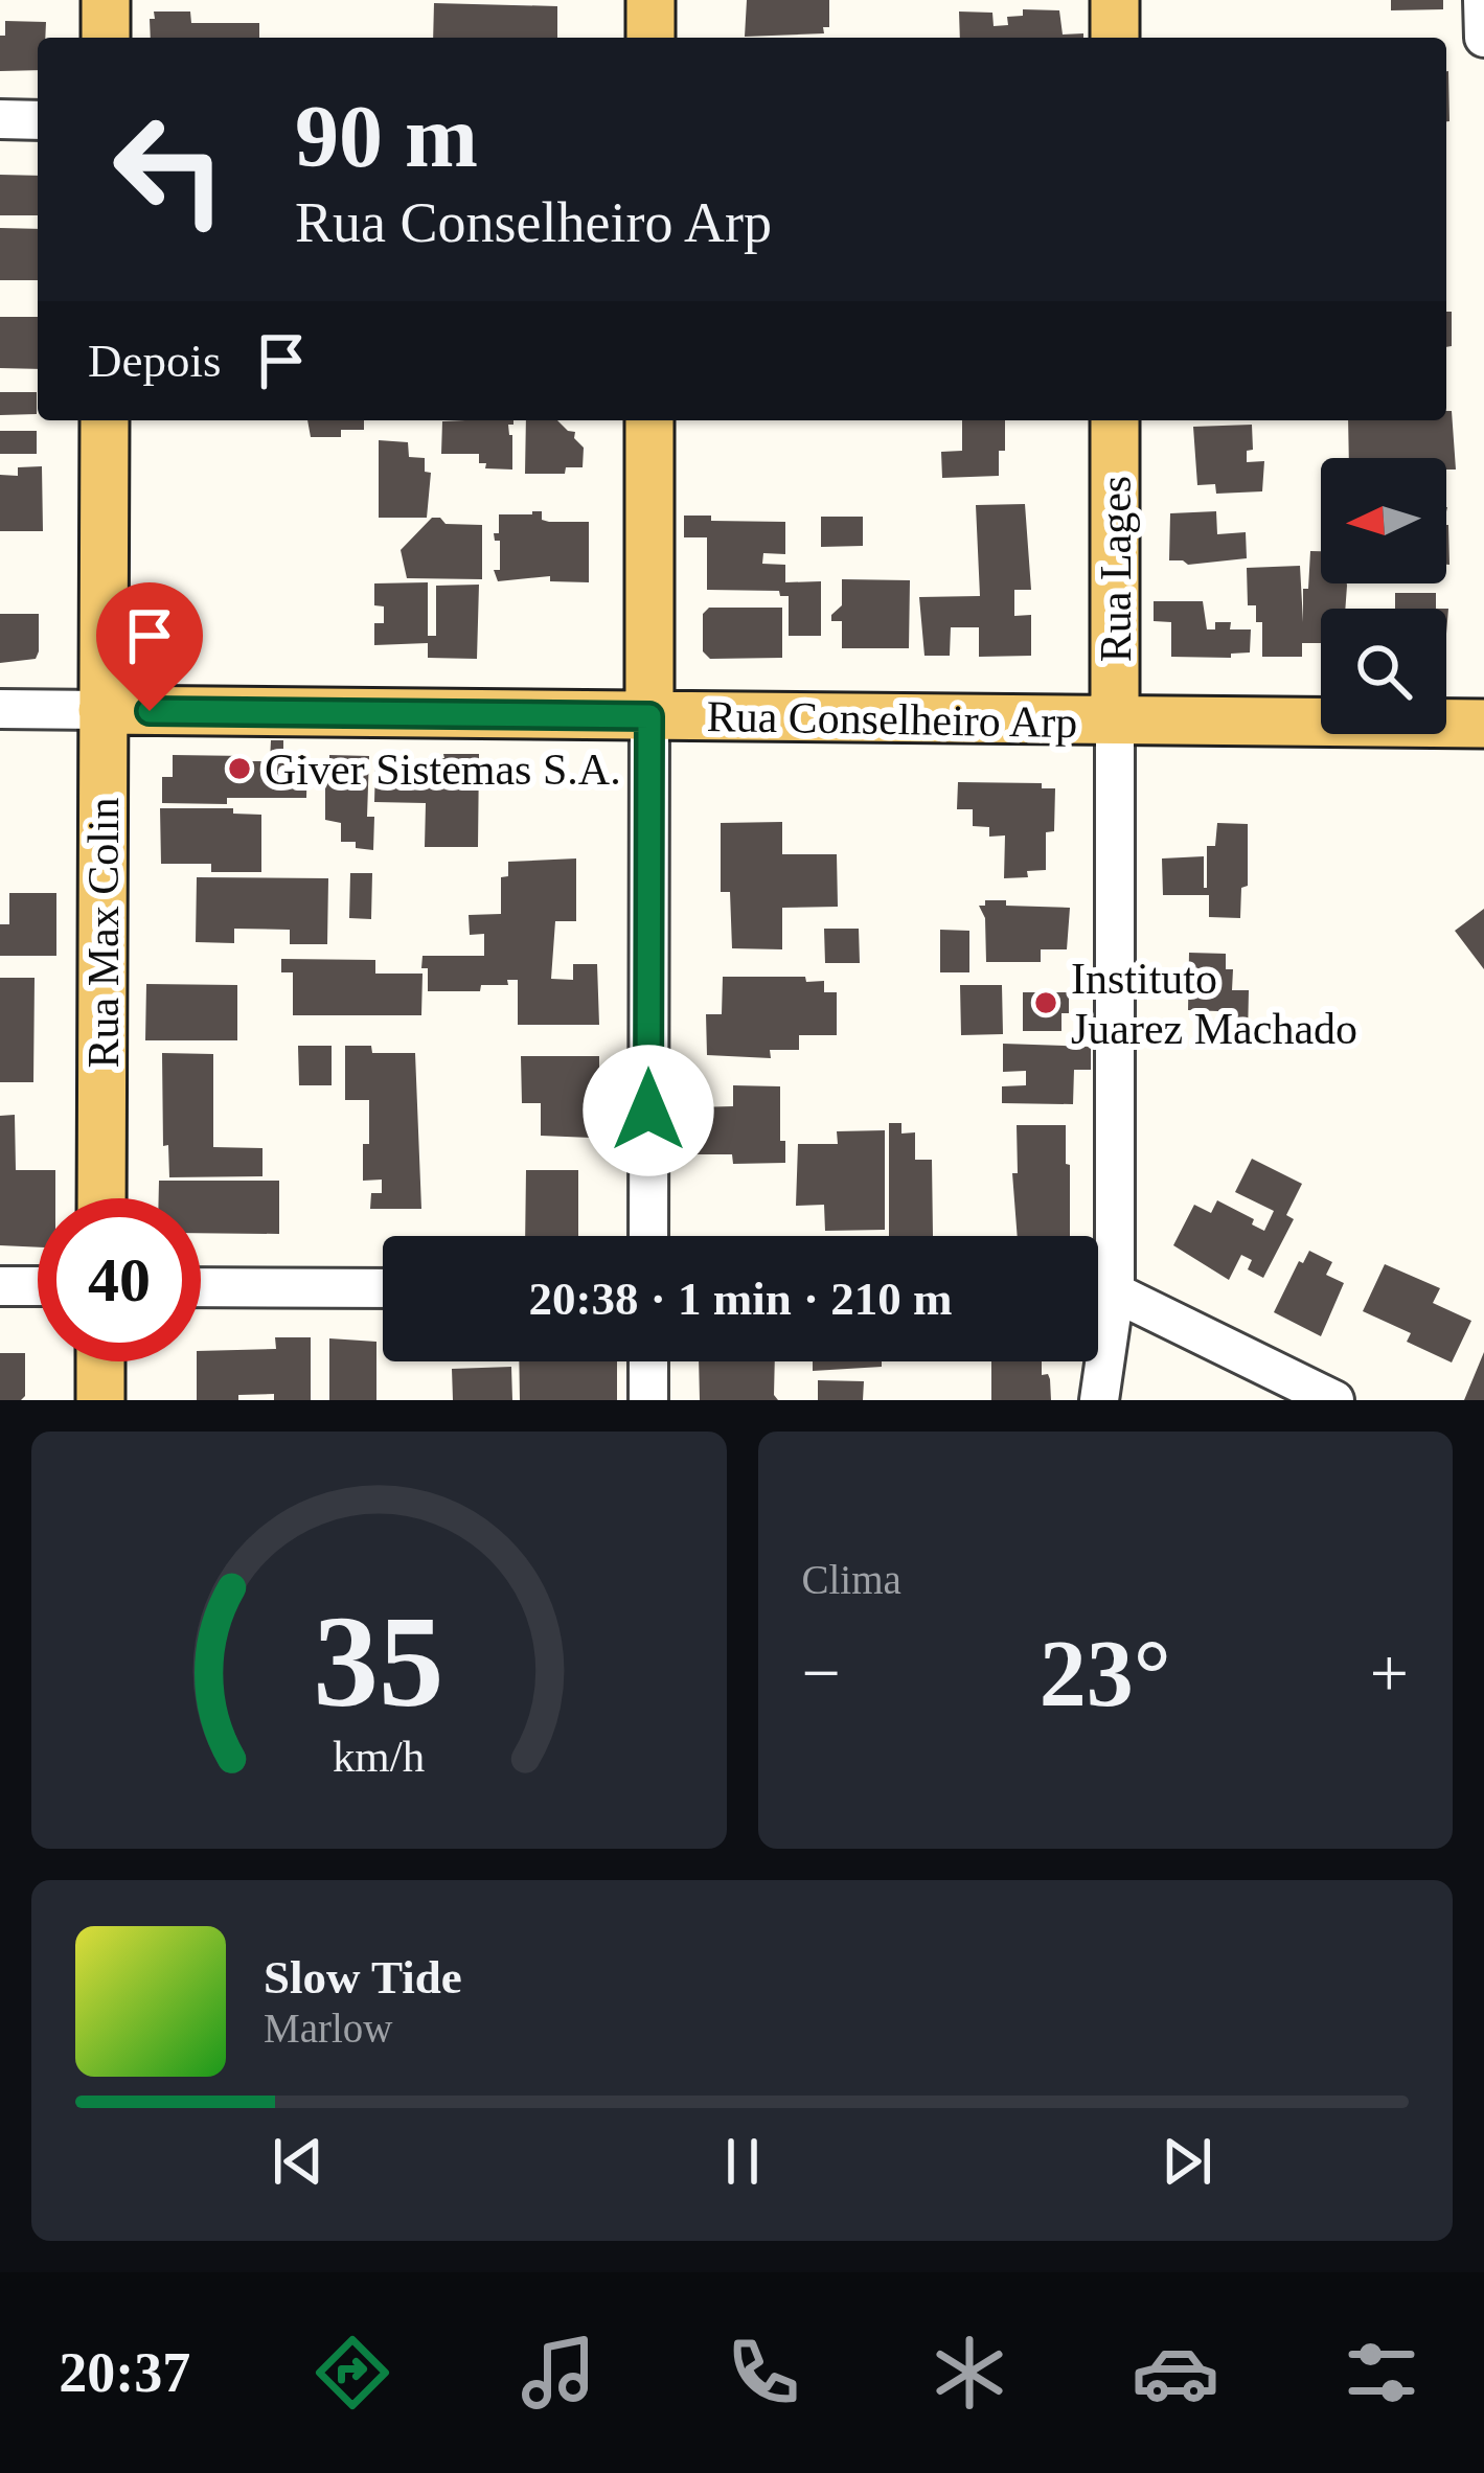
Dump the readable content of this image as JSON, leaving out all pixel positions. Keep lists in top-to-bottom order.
{
  "streets": {
    "main road": ["Rua Lages", "Rua Conselheiro Arp", "Rua Max Colin"]
  },
  "crossings": [
    ["Rua Lages", "Rua Conselheiro Arp"],
    ["Rua Conselheiro Arp", "Rua Max Colin"]
  ],
  "places": ["Giver Sistemas S.A.", "Instituto Juarez Machado"],
  "north": "left",
  "page": {
    "turn": ["90 m", "Rua Conselheiro Arp"],
    "then": "Depois",
    "limit": "40",
    "trip": "20:38 · 1 min · 210 m",
    "tile": "Clima",
    "heat": ["−", "23°", "+"],
    "song": ["Slow Tide", "Marlow"],
    "tabs": "20:37",
    "gauge": ["35", "km/h"]
  }
}
